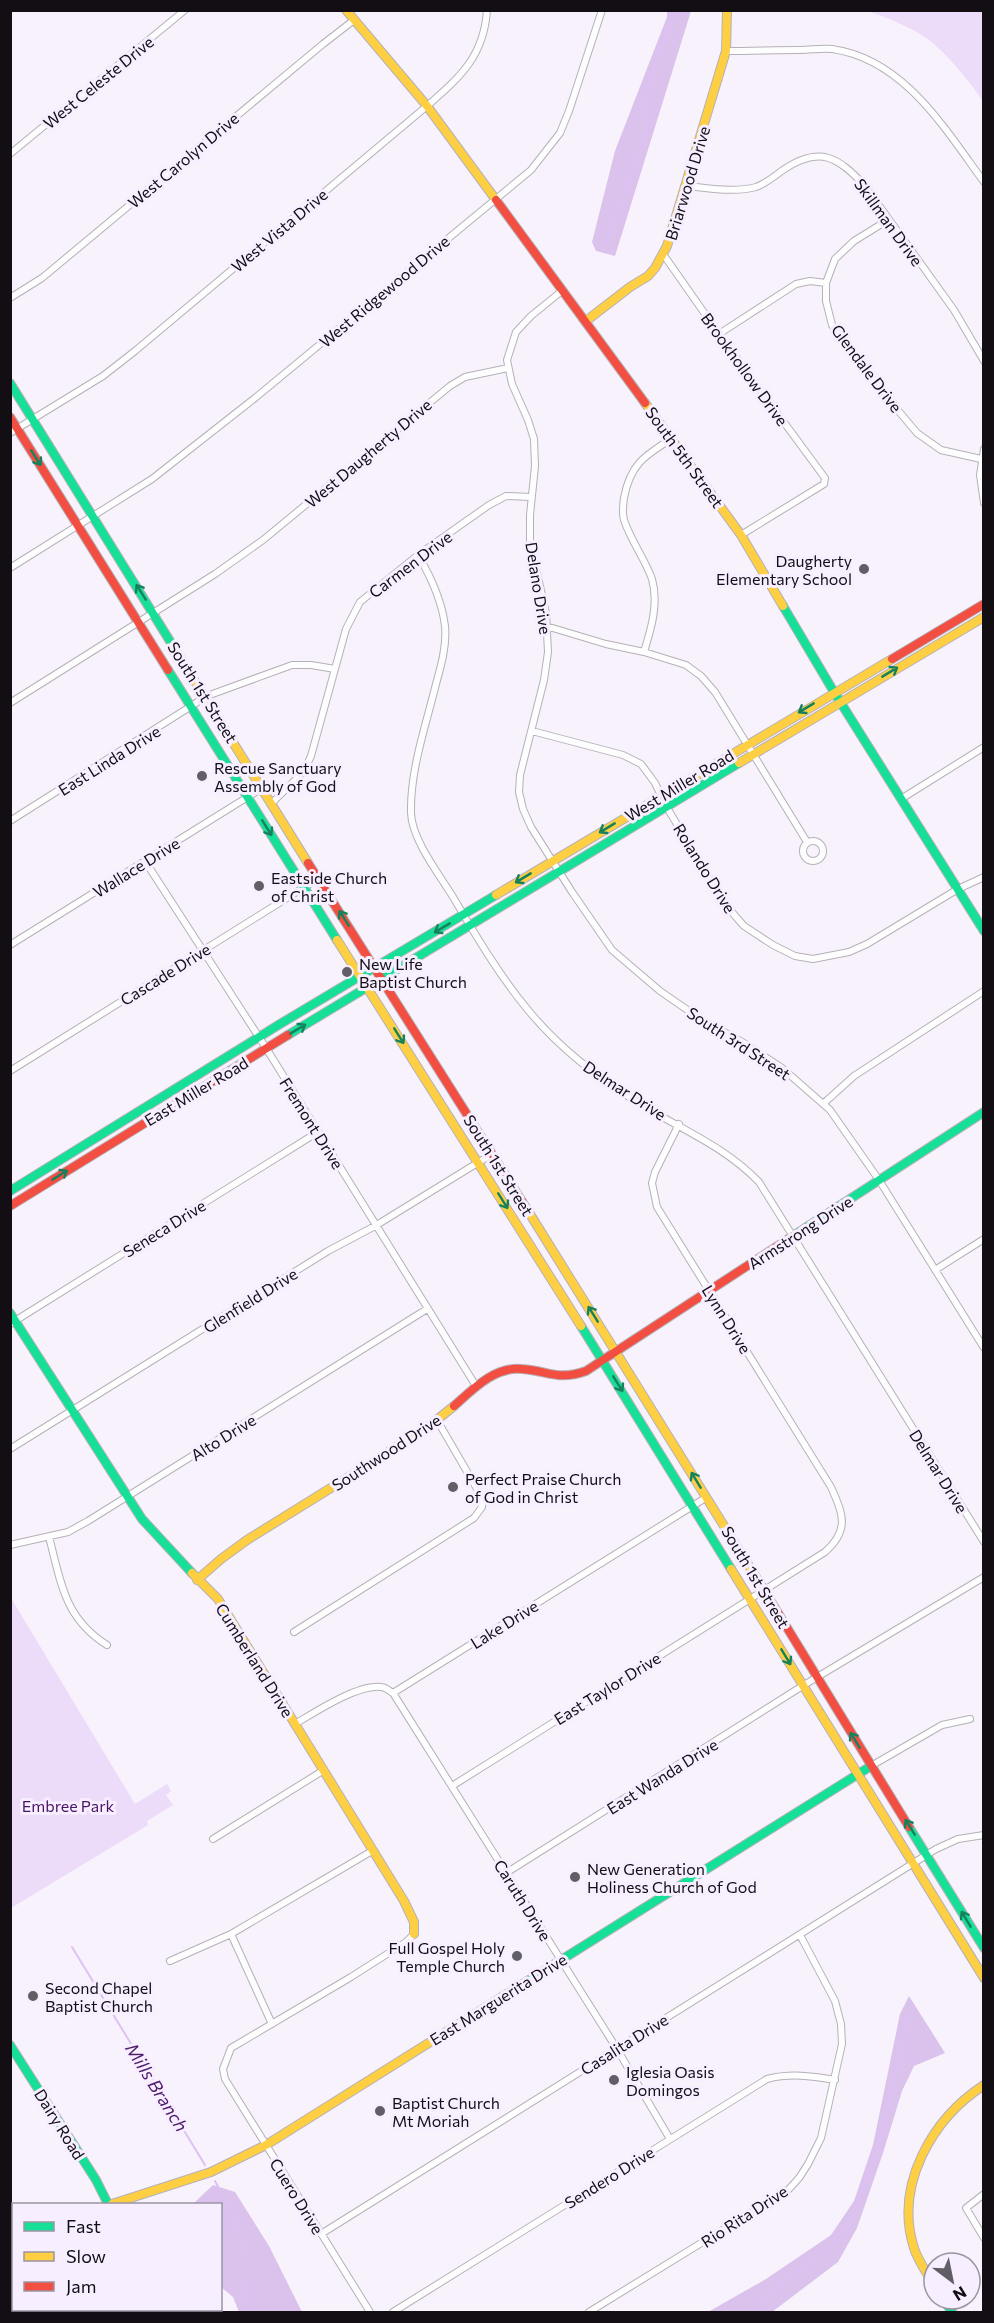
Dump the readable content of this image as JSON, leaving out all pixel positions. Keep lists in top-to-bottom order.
{
  "streets": {
    "main road": [
      "Briarwood Drive",
      "South 5th Street",
      "South 1st Street",
      "West Miller Road",
      "East Miller Road",
      "Armstrong Drive",
      "Southwood Drive",
      "Cumberland Drive",
      "East Marguerita Drive",
      "Dairy Road"
    ],
    "street": [
      "West Celeste Drive",
      "West Carolyn Drive",
      "Skillman Drive",
      "West Vista Drive",
      "West Ridgewood Drive",
      "Glendale Drive",
      "Brookhollow Drive",
      "West Daugherty Drive",
      "Carmen Drive",
      "Delano Drive",
      "East Linda Drive",
      "Wallace Drive",
      "Rolando Drive",
      "Cascade Drive",
      "South 3rd Street",
      "Delmar Drive",
      "Fremont Drive",
      "Seneca Drive",
      "Glenfield Drive",
      "Lynn Drive",
      "Alto Drive",
      "Lake Drive",
      "East Taylor Drive",
      "East Wanda Drive",
      "Caruth Drive",
      "Casalita Drive",
      "Sendero Drive",
      "Cuero Drive",
      "Rio Rita Drive"
    ]
  },
  "crossings": [
    ["West Carolyn Drive", "South 5th Street"],
    ["Briarwood Drive", "Skillman Drive"],
    ["Briarwood Drive", "Brookhollow Drive"],
    ["Briarwood Drive", "South 5th Street"],
    ["West Vista Drive", "South 5th Street"],
    ["West Vista Drive", "South 1st Street"],
    ["West Ridgewood Drive", "South 5th Street"],
    ["West Ridgewood Drive", "South 1st Street"],
    ["Brookhollow Drive", "South 5th Street"],
    ["West Daugherty Drive", "Delano Drive"],
    ["West Daugherty Drive", "South 1st Street"],
    ["South 5th Street", "West Miller Road"],
    ["South 5th Street", "Rolando Drive"],
    ["Carmen Drive", "Delano Drive"],
    ["Carmen Drive", "South 1st Street"],
    ["Carmen Drive", "East Linda Drive"],
    ["Carmen Drive", "Delmar Drive"],
    ["Delano Drive", "West Miller Road"],
    ["Delano Drive", "Rolando Drive"],
    ["Delano Drive", "South 3rd Street"],
    ["South 1st Street", "East Linda Drive"],
    ["South 1st Street", "West Miller Road"],
    ["South 1st Street", "Wallace Drive"],
    ["South 1st Street", "Cascade Drive"],
    ["South 1st Street", "East Miller Road"],
    ["South 1st Street", "Armstrong Drive"],
    ["South 1st Street", "Glenfield Drive"],
    ["South 1st Street", "Southwood Drive"],
    ["South 1st Street", "Lake Drive"],
    ["South 1st Street", "East Taylor Drive"],
    ["South 1st Street", "East Wanda Drive"],
    ["South 1st Street", "East Marguerita Drive"],
    ["South 1st Street", "Casalita Drive"],
    ["West Miller Road", "Rolando Drive"],
    ["West Miller Road", "South 3rd Street"],
    ["West Miller Road", "Delmar Drive"],
    ["West Miller Road", "East Miller Road"],
    ["Wallace Drive", "Fremont Drive"],
    ["Cascade Drive", "Fremont Drive"],
    ["South 3rd Street", "Armstrong Drive"],
    ["Delmar Drive", "Armstrong Drive"],
    ["Delmar Drive", "Lynn Drive"],
    ["East Miller Road", "Fremont Drive"],
    ["Fremont Drive", "Seneca Drive"],
    ["Fremont Drive", "Glenfield Drive"],
    ["Fremont Drive", "Alto Drive"],
    ["Fremont Drive", "Southwood Drive"],
    ["Seneca Drive", "Cumberland Drive"],
    ["Armstrong Drive", "Lynn Drive"],
    ["Armstrong Drive", "Southwood Drive"],
    ["Glenfield Drive", "Cumberland Drive"],
    ["Lynn Drive", "East Taylor Drive"],
    ["Alto Drive", "Cumberland Drive"],
    ["Southwood Drive", "Cumberland Drive"],
    ["Lake Drive", "Caruth Drive"],
    ["East Taylor Drive", "Caruth Drive"],
    ["East Wanda Drive", "Caruth Drive"],
    ["Caruth Drive", "East Marguerita Drive"],
    ["Caruth Drive", "Casalita Drive"],
    ["Caruth Drive", "Sendero Drive"],
    ["East Marguerita Drive", "Cuero Drive"],
    ["Casalita Drive", "Cuero Drive"],
    ["Casalita Drive", "Rio Rita Drive"],
    ["Sendero Drive", "Rio Rita Drive"]
  ],
  "water": ["Mills Branch"],
  "parks": ["Embree Park"],
  "places": [
    "Daugherty Elementary School",
    "Rescue Sanctuary Assembly of God",
    "Eastside Church of Christ",
    "New Life Baptist Church",
    "Perfect Praise Church of God in Christ",
    "New Generation Holiness Church of God",
    "Full Gospel Holy Temple Church",
    "Second Chapel Baptist Church",
    "Iglesia Oasis Domingos",
    "Baptist Church Mt Moriah"
  ],
  "legend": ["Fast", "Slow", "Jam"],
  "north": "bottom right"
}
